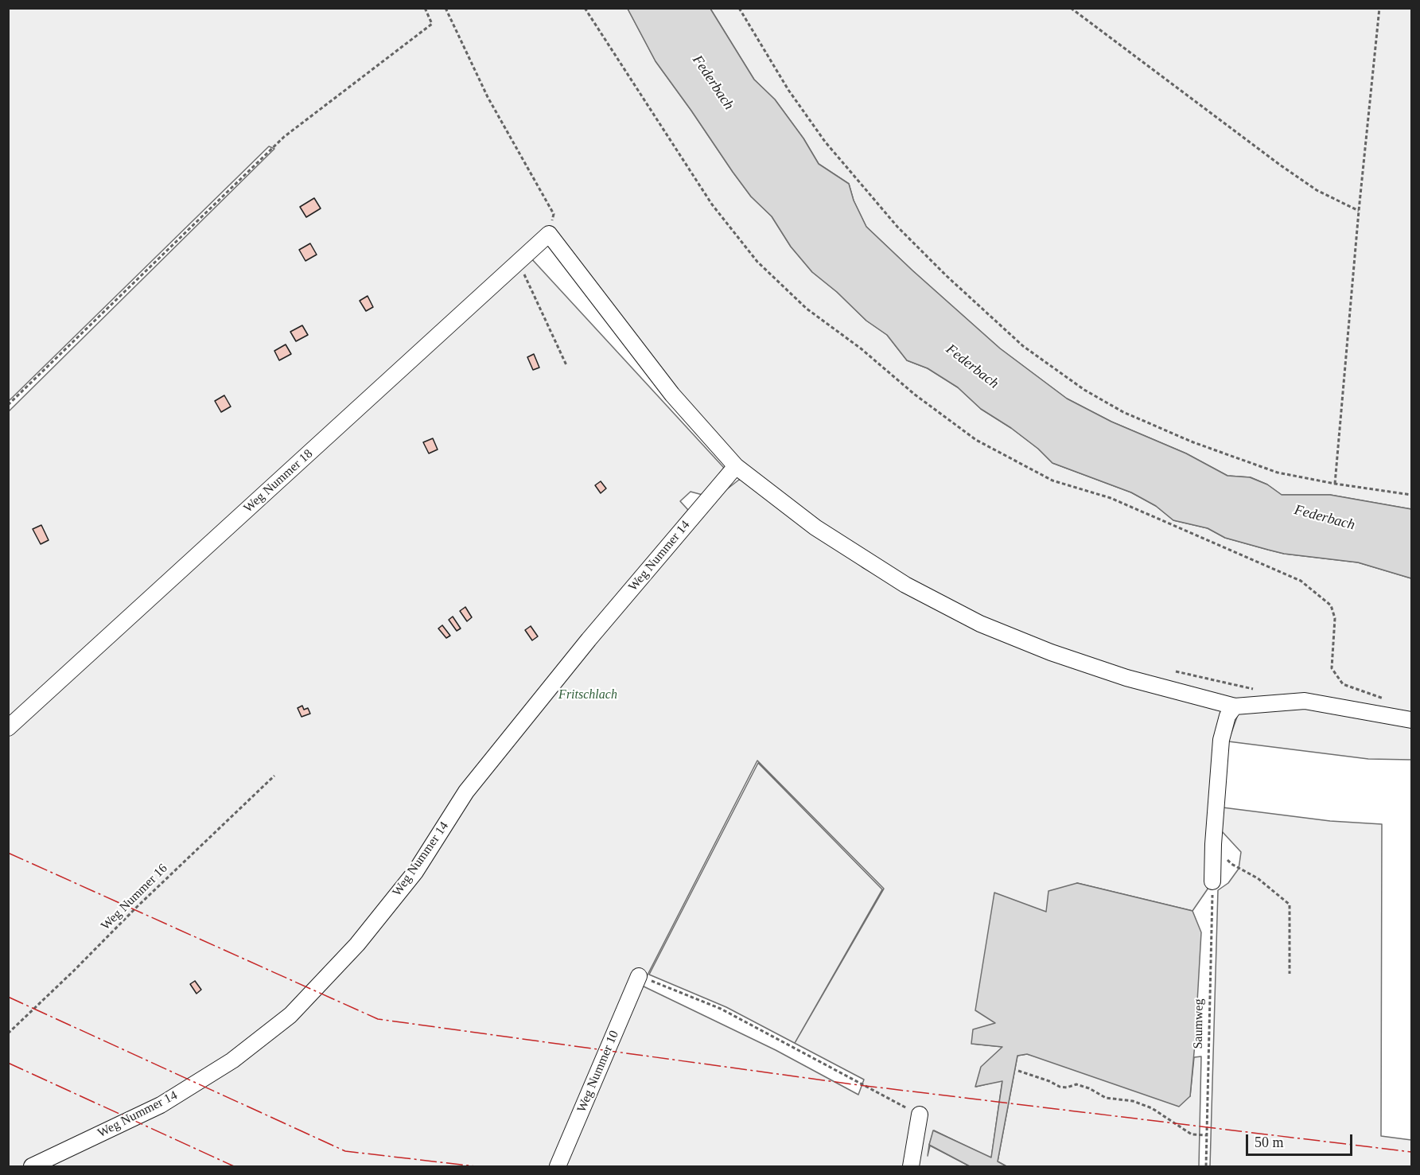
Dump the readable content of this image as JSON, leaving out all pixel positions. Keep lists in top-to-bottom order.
{
  "streets": {
    "lane": ["Weg Nummer 18", "Weg Nummer 14", "Weg Nummer 10"],
    "path": ["Weg Nummer 16", "Saumweg"]
  },
  "water": ["Federbach"],
  "parks": ["Fritschlach"],
  "scale_bar": "50 m"
}
